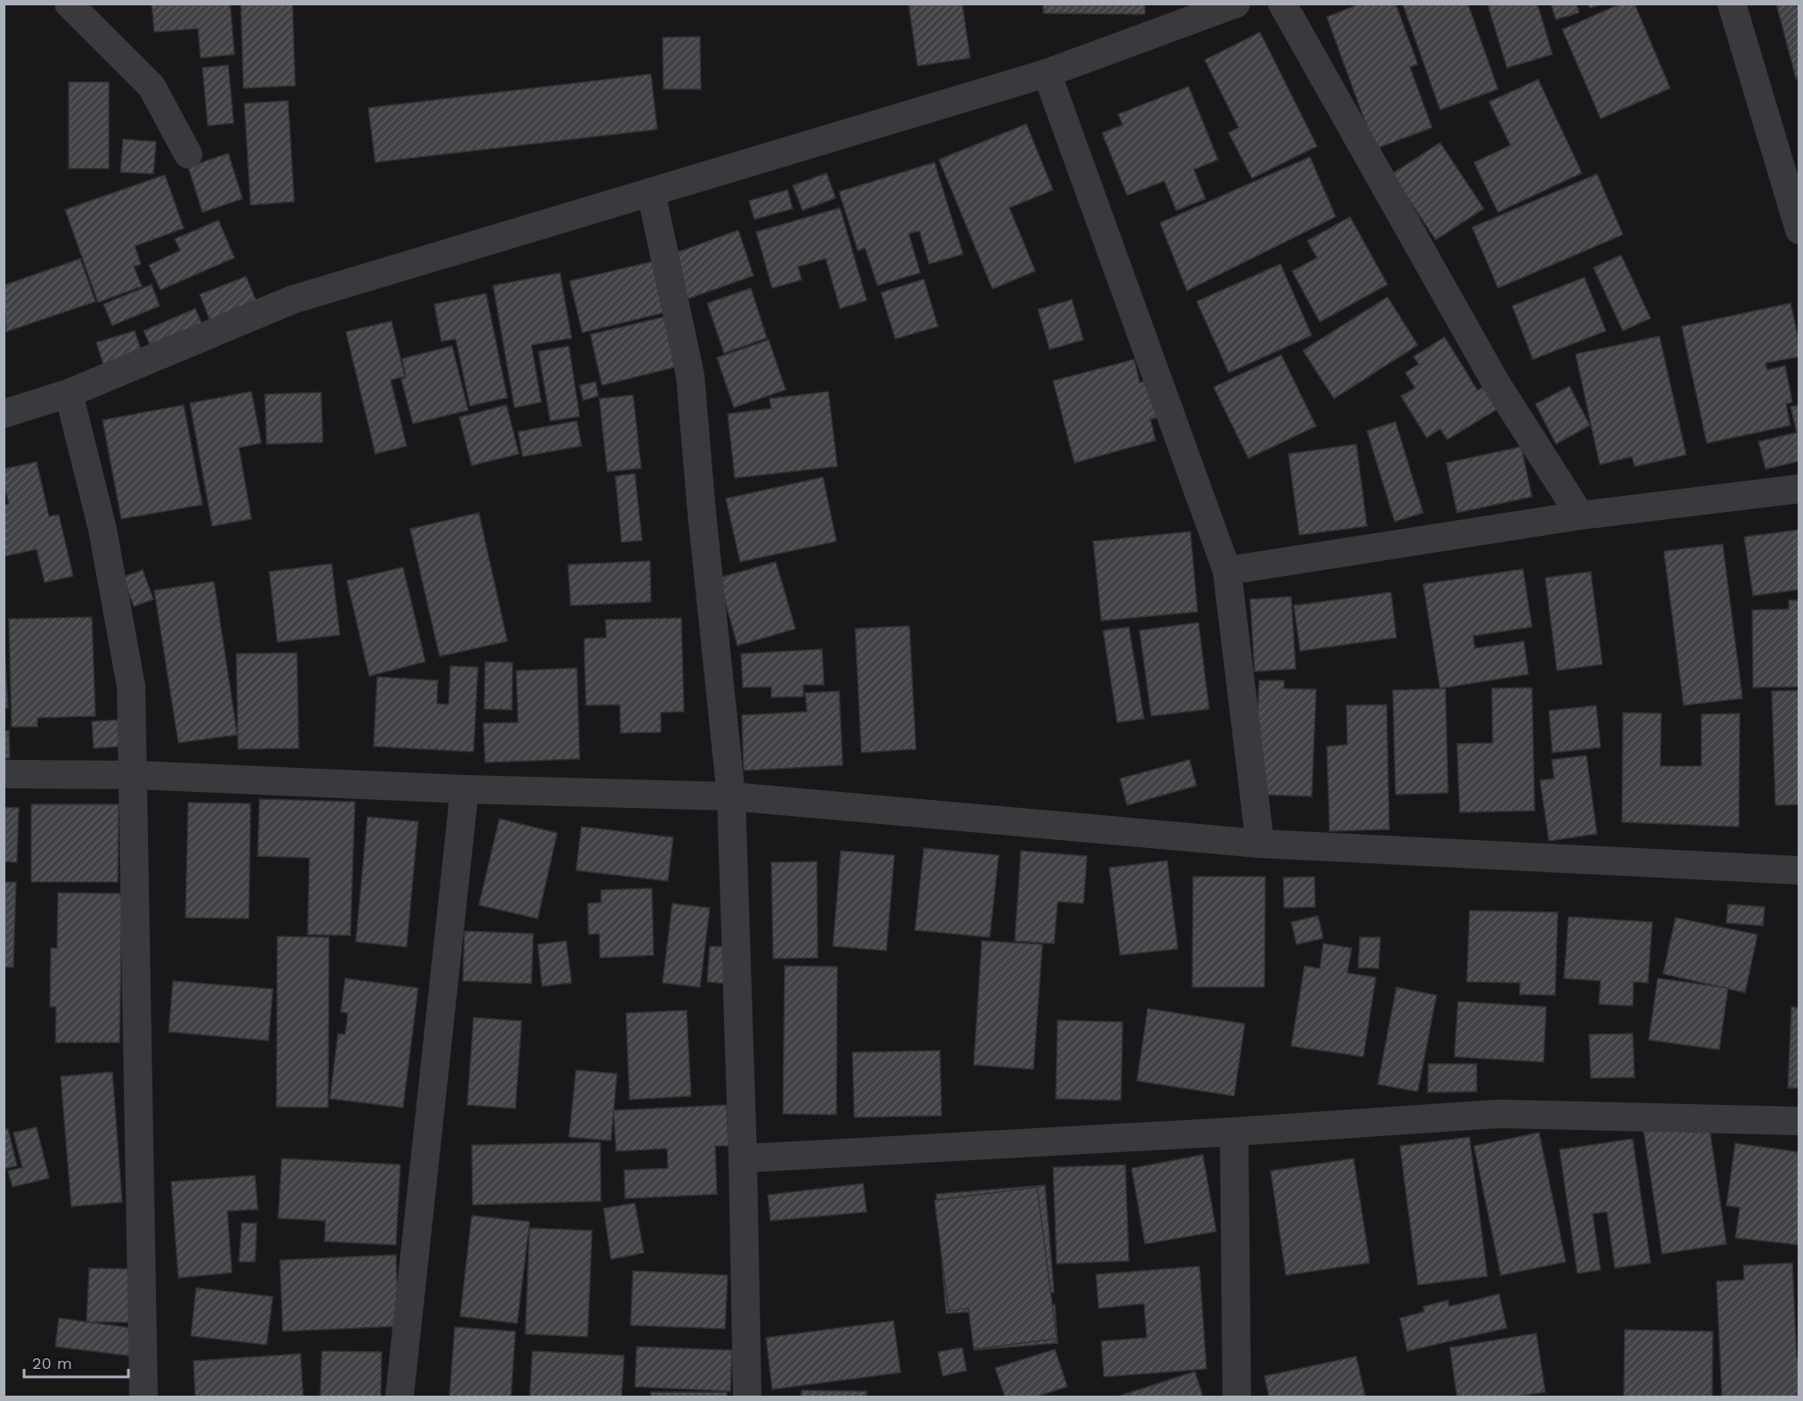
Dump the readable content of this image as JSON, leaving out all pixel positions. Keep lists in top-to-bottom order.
{
  "scale_bar": "20 m"
}
